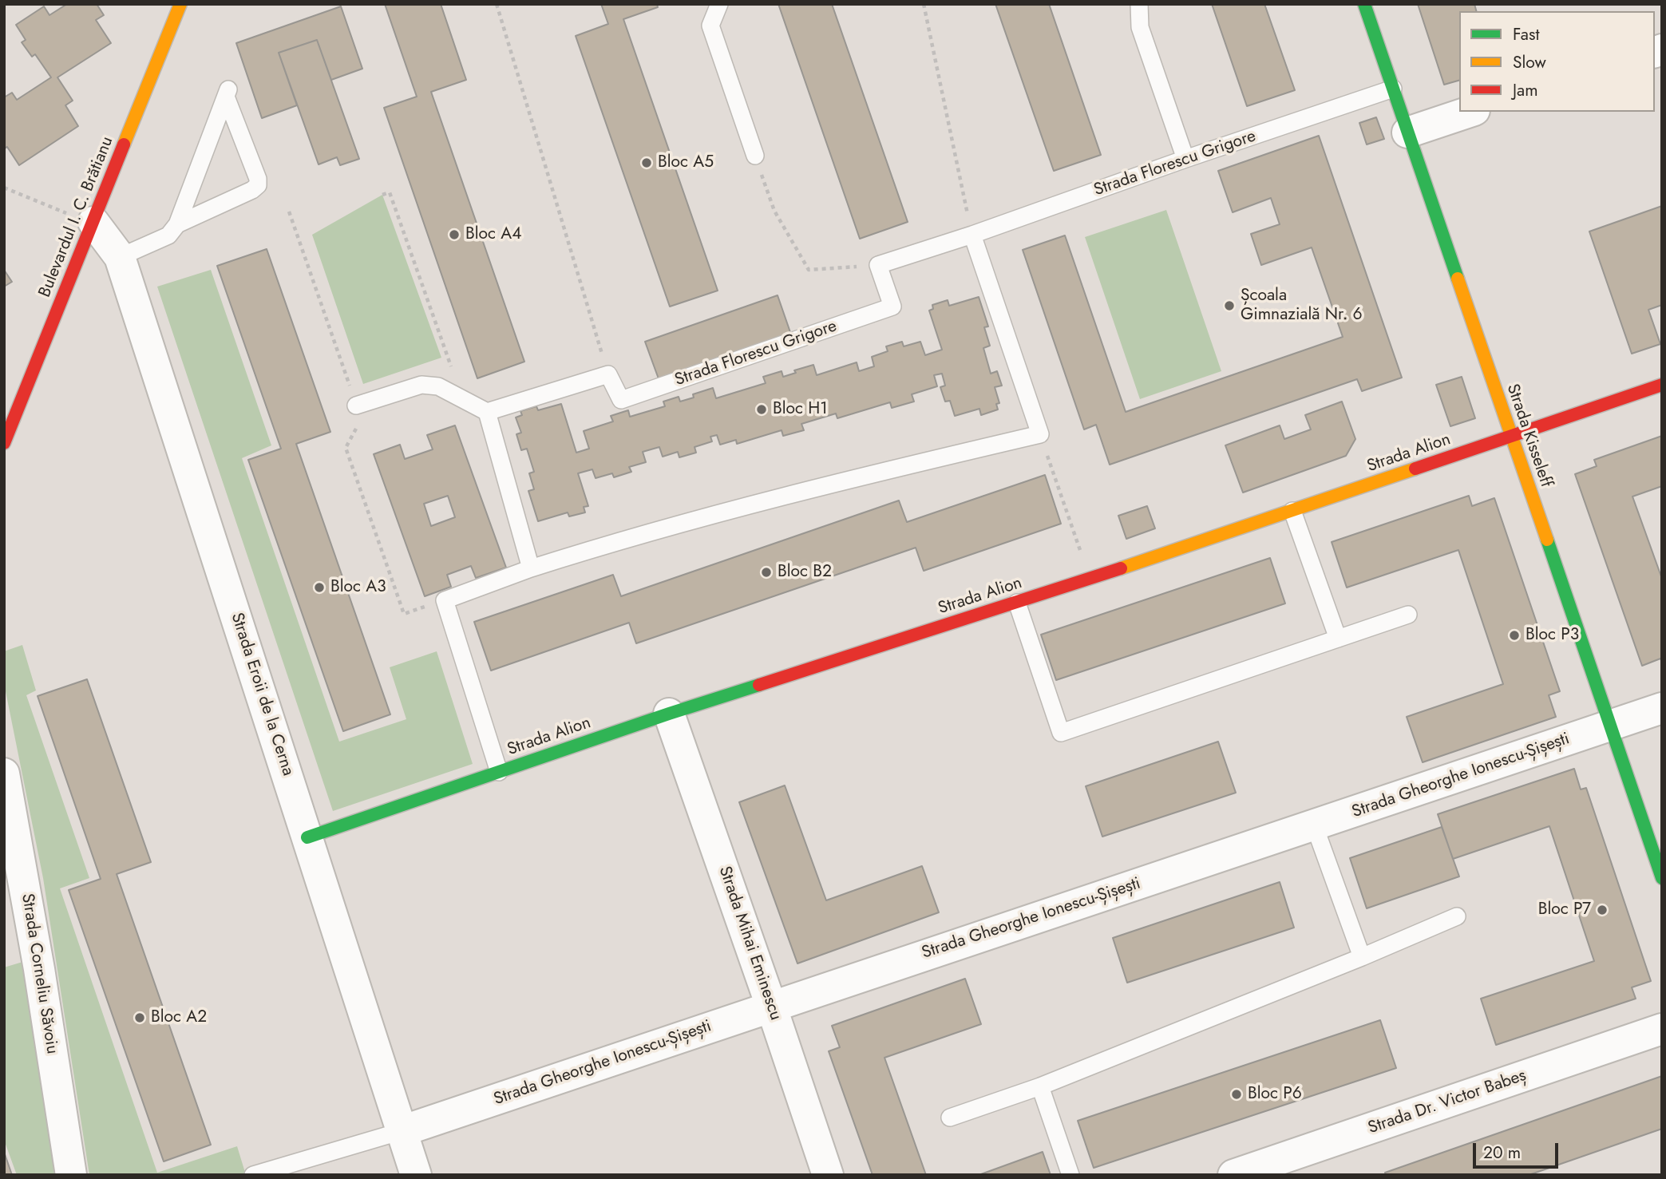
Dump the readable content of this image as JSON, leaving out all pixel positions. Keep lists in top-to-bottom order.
{
  "streets": {
    "street": [
      "Bulevardul I. C. Brătianu",
      "Strada Kisseleff",
      "Strada Alion",
      "Strada Eroii de la Cerna",
      "Strada Gheorghe Ionescu-Șișești",
      "Strada Mihai Eminescu",
      "Strada Corneliu Săvoiu",
      "Strada Dr. Victor Babeș"
    ],
    "lane": ["Strada Florescu Grigore"]
  },
  "crossings": [
    ["Strada Florescu Grigore", "Strada Kisseleff"],
    ["Bulevardul I. C. Brătianu", "Strada Eroii de la Cerna"],
    ["Strada Kisseleff", "Strada Alion"],
    ["Strada Kisseleff", "Strada Gheorghe Ionescu-Șișești"],
    ["Strada Alion", "Strada Eroii de la Cerna"],
    ["Strada Alion", "Strada Mihai Eminescu"],
    ["Strada Eroii de la Cerna", "Strada Gheorghe Ionescu-Șișești"],
    ["Strada Gheorghe Ionescu-Șișești", "Strada Mihai Eminescu"]
  ],
  "places": [
    "Bloc A5",
    "Bloc A4",
    "Școala Gimnazială Nr. 6",
    "Bloc H1",
    "Bloc B2",
    "Bloc A3",
    "Bloc P3",
    "Bloc P7",
    "Bloc A2",
    "Bloc P6"
  ],
  "legend": ["Fast", "Slow", "Jam"],
  "scale_bar": "20 m"
}
